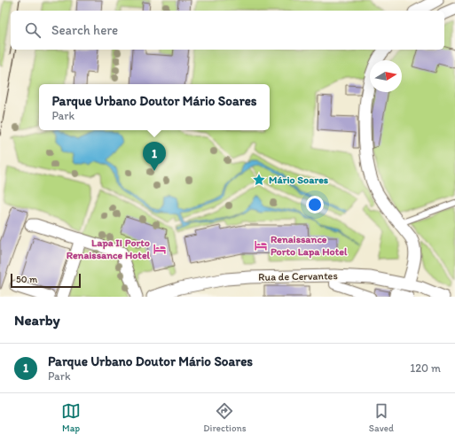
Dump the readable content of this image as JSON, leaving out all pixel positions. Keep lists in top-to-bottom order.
{
  "streets": {
    "street": ["Rua de Cervantes"]
  },
  "places": {
    "place": ["Mário Soares"],
    "hotel": ["Renaissance Porto Lapa Hotel", "Lapa II Porto Renaissance Hotel"]
  },
  "scale_bar": "50 m",
  "north": "right",
  "page": {
    "search": "Search here",
    "popup": ["Parque Urbano Doutor Mário Soares", "Park"],
    "pins": "1",
    "scale": "50 m",
    "heading": "Nearby",
    "list": [
      {
        "mark": "1",
        "name": "Parque Urbano Doutor Mário Soares",
        "note": "Park",
        "value": "120 m"
      }
    ],
    "nav": ["Map", "Directions", "Saved"]
  }
}
